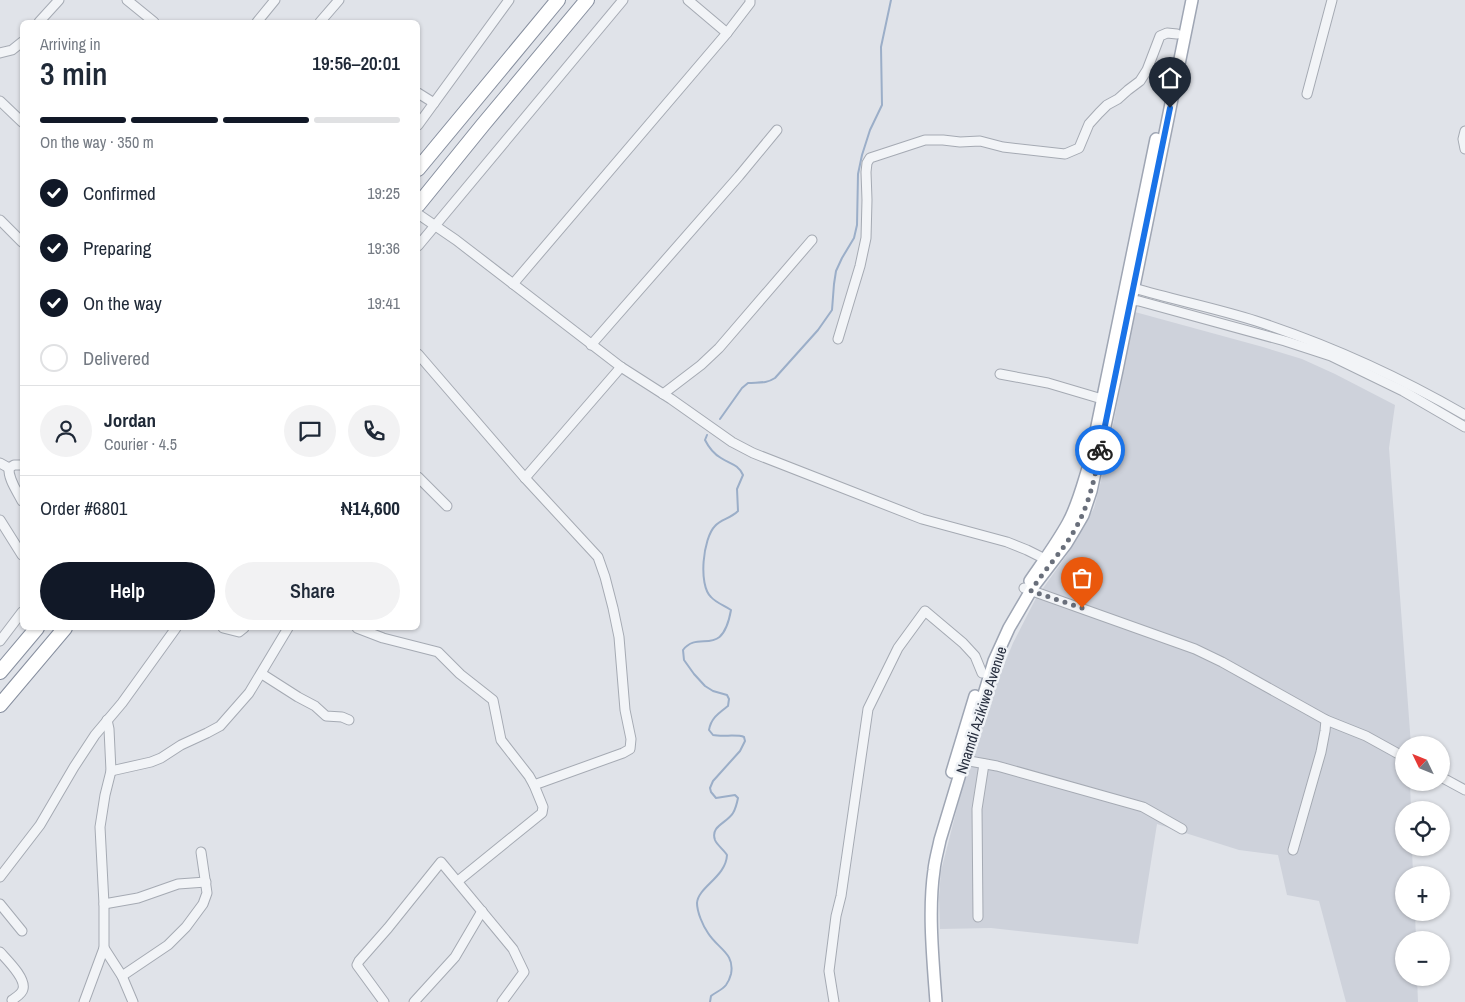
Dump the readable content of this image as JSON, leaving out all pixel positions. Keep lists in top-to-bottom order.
{
  "streets": {
    "main road": ["Nnamdi Azikiwe Avenue"]
  },
  "north": "top left",
  "page": {
    "heading": ["3 min", "Arriving in", "19:56–20:01"],
    "panel": [
      "Jordan",
      "Courier · 4.5",
      "Order #6801",
      "₦14,600"
    ],
    "bar": "On the way · 350 m",
    "list": [
      ["Confirmed", "19:25"],
      ["Preparing", "19:36"],
      ["On the way", "19:41"],
      "Delivered"
    ],
    "buttons": ["Help", "Share"],
    "map_buttons": ["+", "−"]
  }
}
